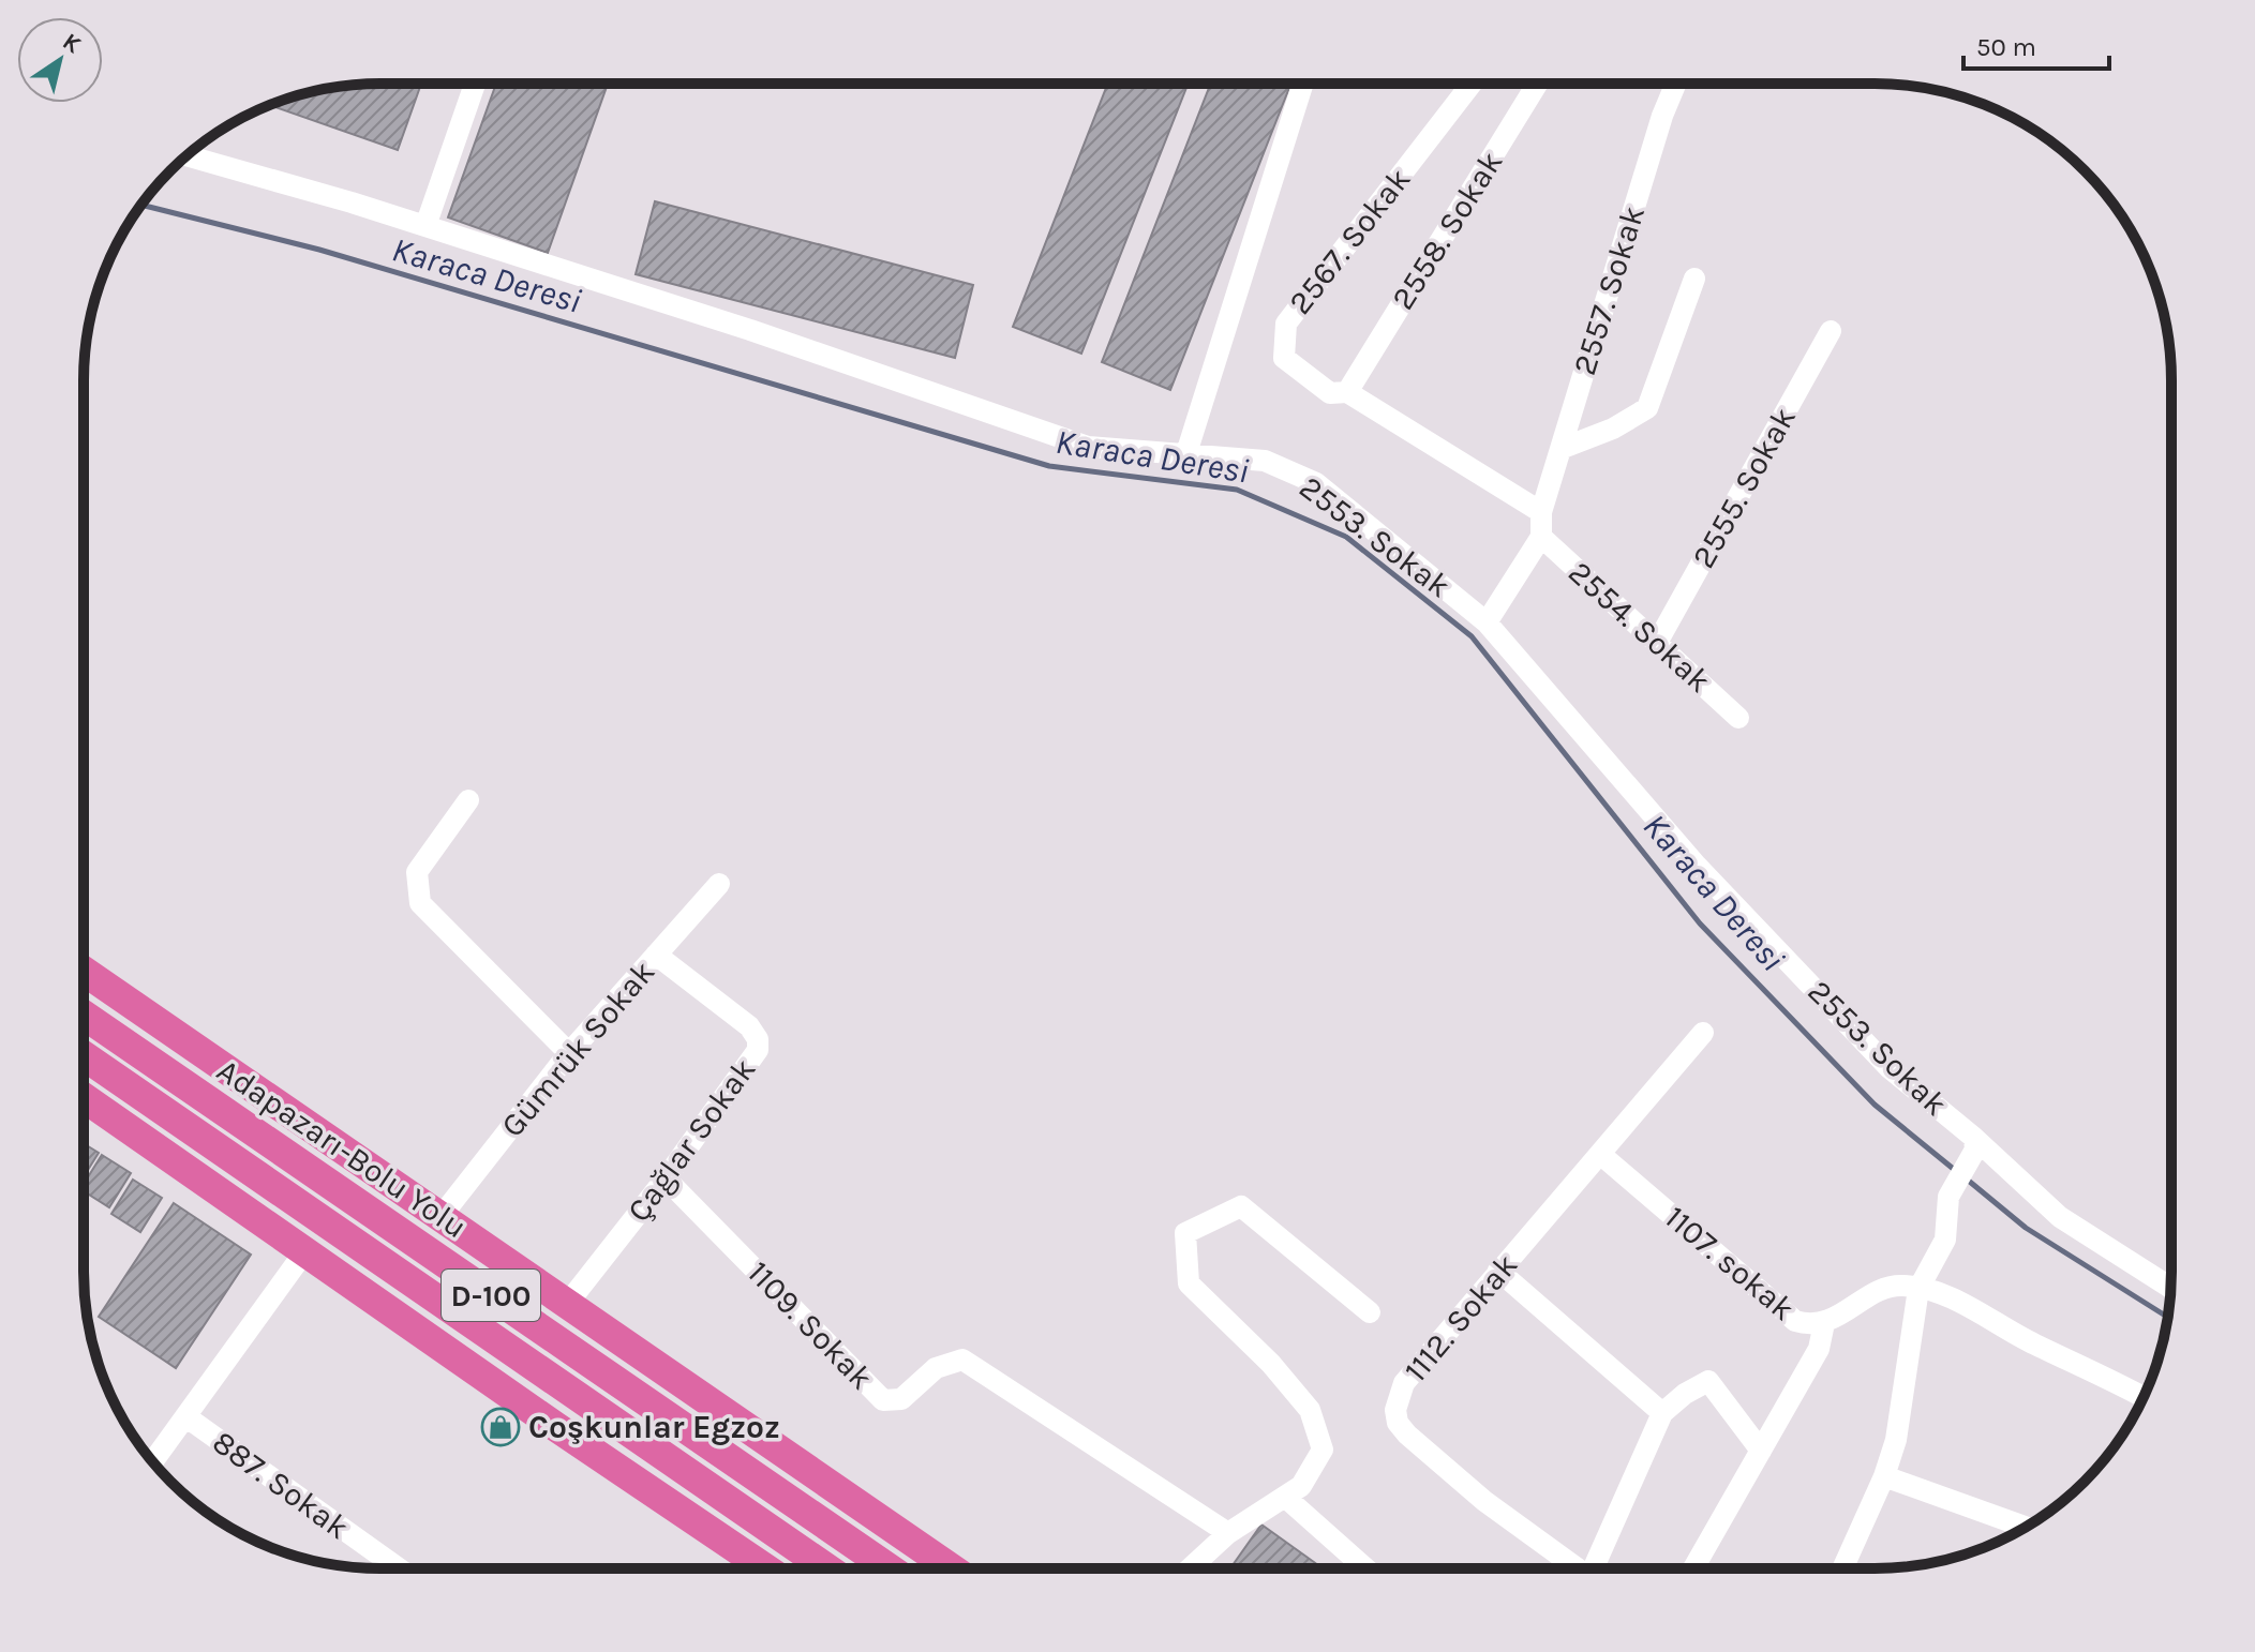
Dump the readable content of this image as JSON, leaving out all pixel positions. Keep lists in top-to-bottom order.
{
  "streets": {
    "highway": ["Adapazarı-Bolu Yolu", "D-100"],
    "street": [
      "2558. Sokak",
      "2567. Sokak",
      "2557. Sokak",
      "2555. Sokak",
      "2553. Sokak",
      "2554. Sokak",
      "Gümrük Sokak",
      "Çağlar Sokak",
      "1107. sokak",
      "1112. Sokak",
      "1109. Sokak",
      "887. Sokak"
    ]
  },
  "crossings": [
    ["2558. Sokak", "2567. Sokak"],
    ["2557. Sokak", "2554. Sokak"],
    ["2555. Sokak", "2554. Sokak"],
    ["2553. Sokak", "2554. Sokak"],
    ["Gümrük Sokak", "Çağlar Sokak"],
    ["Çağlar Sokak", "1109. Sokak"],
    ["1107. sokak", "1112. Sokak"]
  ],
  "water": ["Karaca Deresi"],
  "places": {
    "shop": ["Coşkunlar Egzoz"]
  },
  "scale_bar": "50 m",
  "north": "top right"
}
